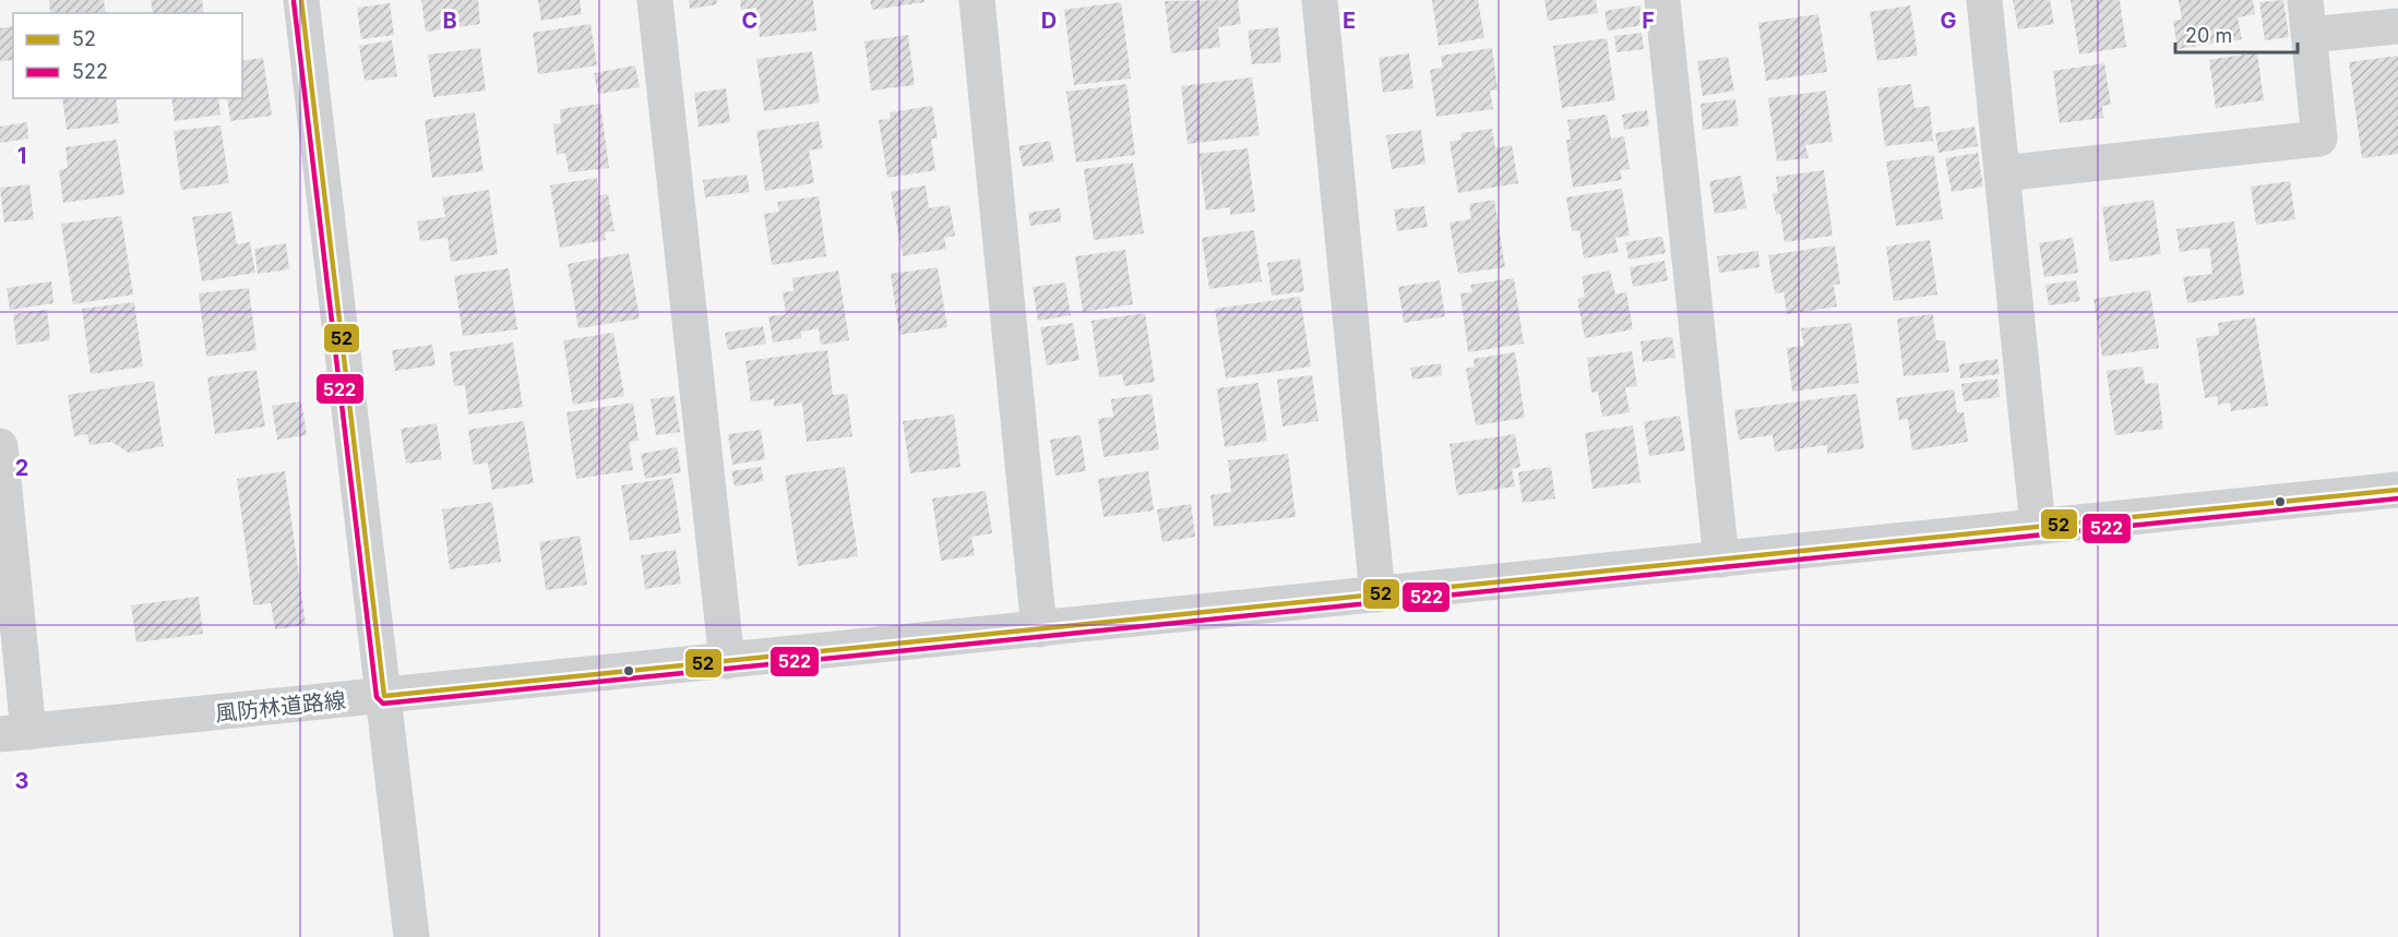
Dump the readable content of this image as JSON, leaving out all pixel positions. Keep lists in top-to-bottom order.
{
  "streets": {
    "street": ["風防林道路線"]
  },
  "lines": ["transit line 52", "transit line 522"],
  "legend": ["52", "522"],
  "scale_bar": "20 m",
  "grid": {
    "columns": [
      "B",
      "C",
      "D",
      "E",
      "F",
      "G"
    ],
    "rows": ["1", "2", "3"]
  }
}
